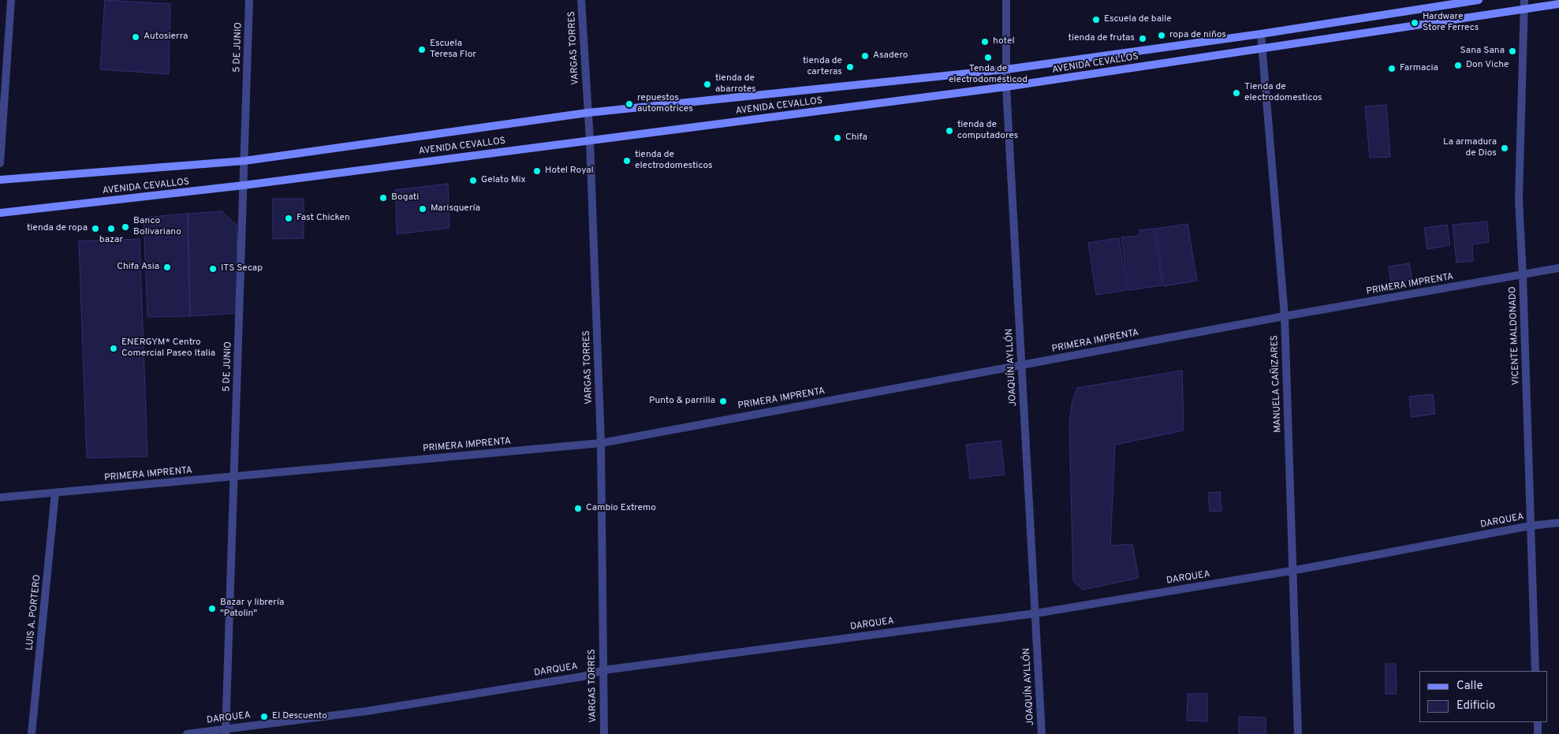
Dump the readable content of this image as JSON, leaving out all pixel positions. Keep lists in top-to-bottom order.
{
  "streets": {
    "main road": ["AVENIDA CEVALLOS"],
    "street": [
      "5 DE JUNIO",
      "VARGAS TORRES",
      "PRIMERA IMPRENTA",
      "VICENTE MALDONADO",
      "JOAQUÍN AYLLÓN",
      "MANUELA CAÑIZARES",
      "DARQUEA",
      "LUIS A. PORTERO"
    ]
  },
  "crossings": [
    ["5 DE JUNIO", "AVENIDA CEVALLOS"],
    ["5 DE JUNIO", "PRIMERA IMPRENTA"],
    ["5 DE JUNIO", "DARQUEA"],
    ["VARGAS TORRES", "AVENIDA CEVALLOS"],
    ["VARGAS TORRES", "PRIMERA IMPRENTA"],
    ["VARGAS TORRES", "DARQUEA"],
    ["AVENIDA CEVALLOS", "VICENTE MALDONADO"],
    ["AVENIDA CEVALLOS", "JOAQUÍN AYLLÓN"],
    ["AVENIDA CEVALLOS", "MANUELA CAÑIZARES"],
    ["PRIMERA IMPRENTA", "VICENTE MALDONADO"],
    ["PRIMERA IMPRENTA", "JOAQUÍN AYLLÓN"],
    ["PRIMERA IMPRENTA", "MANUELA CAÑIZARES"],
    ["PRIMERA IMPRENTA", "LUIS A. PORTERO"],
    ["VICENTE MALDONADO", "DARQUEA"],
    ["JOAQUÍN AYLLÓN", "DARQUEA"],
    ["MANUELA CAÑIZARES", "DARQUEA"]
  ],
  "places": [
    "Escuela de baile",
    "Hardware Store Ferrecs",
    "ropa de niños",
    "Autosierra",
    "tienda de frutas",
    "hotel",
    "Escuela Teresa Flor",
    "Sana Sana",
    "Asadero",
    "Tenda de electrodomésticod",
    "Don Viche",
    "tienda de carteras",
    "Farmacia",
    "tienda de abarrotes",
    "Tienda de electrodomesticos",
    "repuestos automotrices",
    "tienda de computadores",
    "Chifa",
    "La armadura de Dios",
    "tienda de electrodomesticos",
    "Hotel Royal",
    "Gelato Mix",
    "Bogati",
    "Marisquería",
    "Fast Chicken",
    "Banco Bolivariano",
    "tienda de ropa",
    "bazar",
    "Chifa Asia",
    "ITS Secap",
    "ENERGYM* Centro Comercial Paseo Italia",
    "Punto & parrilla",
    "Cambio Extremo",
    "Bazar y librería \"Patolin\"",
    "El Descuento"
  ],
  "legend": ["Calle", "Edificio"]
}
